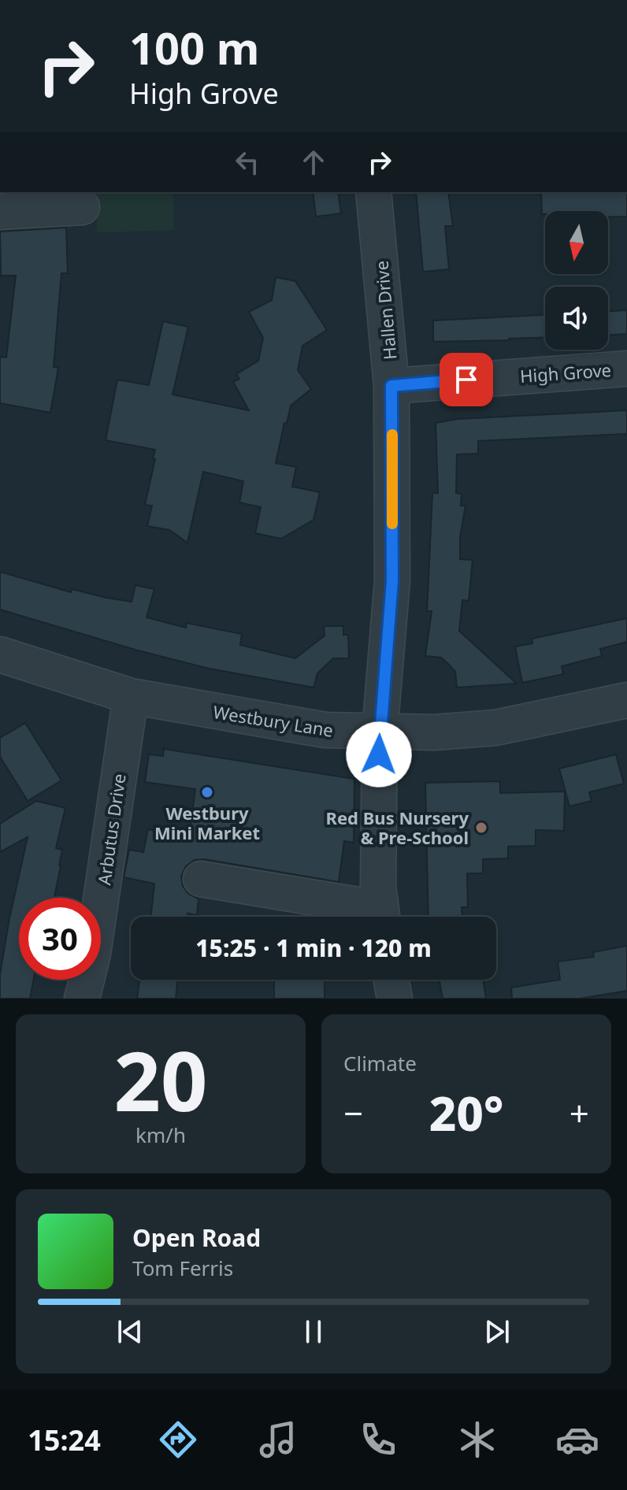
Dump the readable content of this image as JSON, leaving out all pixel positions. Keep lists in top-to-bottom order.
{
  "streets": {
    "street": [
      "Hallen Drive",
      "High Grove",
      "Westbury Lane",
      "Arbutus Drive"
    ]
  },
  "crossings": [
    ["Hallen Drive", "High Grove"],
    ["Hallen Drive", "Westbury Lane"],
    ["Westbury Lane", "Arbutus Drive"]
  ],
  "places": ["Westbury Mini Market", "Red Bus Nursery & Pre-School"],
  "north": "bottom",
  "page": {
    "turn": ["100 m", "High Grove"],
    "limit": "30",
    "trip": "15:25 · 1 min · 120 m",
    "tile": [
      ["20", "km/h"],
      "Climate"
    ],
    "heat": ["−", "20°", "+"],
    "song": ["Open Road", "Tom Ferris"],
    "tabs": "15:24"
  }
}
